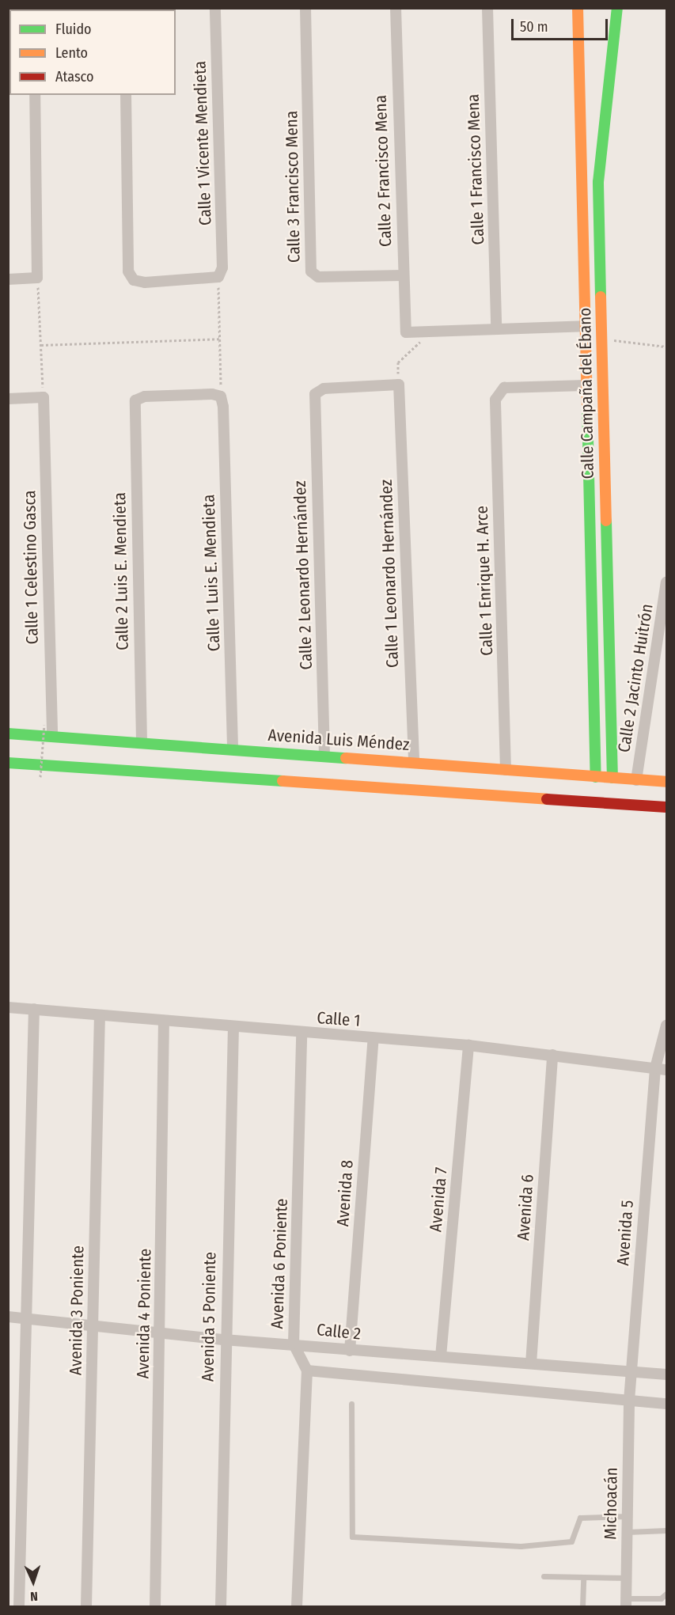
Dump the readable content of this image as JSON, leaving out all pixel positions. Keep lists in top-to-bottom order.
{
  "streets": {
    "street": [
      "Calle 1 Vicente Mendieta",
      "Calle 1 Francisco Mena",
      "Calle 2 Francisco Mena",
      "Calle 3 Francisco Mena",
      "Calle Campaña del Ébano",
      "Calle 1 Celestino Gasca",
      "Calle 2 Luis E. Mendieta",
      "Calle 1 Luis E. Mendieta",
      "Calle 1 Leonardo Hernández",
      "Calle 2 Leonardo Hernández",
      "Calle 1 Enrique H. Arce",
      "Calle 2 Jacinto Huitrón",
      "Avenida Luis Méndez",
      "Calle 1",
      "Avenida 8",
      "Avenida 7",
      "Avenida 6",
      "Avenida 5",
      "Avenida 6 Poniente",
      "Avenida 3 Poniente",
      "Avenida 4 Poniente",
      "Avenida 5 Poniente",
      "Calle 2",
      "Michoacán"
    ]
  },
  "crossings": [
    ["Calle 2 Francisco Mena", "Calle 3 Francisco Mena"],
    ["Calle Campaña del Ébano", "Calle 1 Enrique H. Arce"],
    ["Calle Campaña del Ébano", "Avenida Luis Méndez"],
    ["Calle 1 Celestino Gasca", "Avenida Luis Méndez"],
    ["Calle 2 Luis E. Mendieta", "Calle 1 Luis E. Mendieta"],
    ["Calle 2 Luis E. Mendieta", "Avenida Luis Méndez"],
    ["Calle 1 Luis E. Mendieta", "Avenida Luis Méndez"],
    ["Calle 1 Leonardo Hernández", "Calle 2 Leonardo Hernández"],
    ["Calle 1 Leonardo Hernández", "Avenida Luis Méndez"],
    ["Calle 2 Leonardo Hernández", "Avenida Luis Méndez"],
    ["Calle 1 Enrique H. Arce", "Avenida Luis Méndez"],
    ["Calle 2 Jacinto Huitrón", "Avenida Luis Méndez"],
    ["Calle 1", "Avenida 8"],
    ["Calle 1", "Avenida 7"],
    ["Calle 1", "Avenida 6"],
    ["Calle 1", "Avenida 5"],
    ["Calle 1", "Avenida 6 Poniente"],
    ["Calle 1", "Avenida 3 Poniente"],
    ["Calle 1", "Avenida 4 Poniente"],
    ["Calle 1", "Avenida 5 Poniente"],
    ["Avenida 8", "Calle 2"],
    ["Avenida 7", "Calle 2"],
    ["Avenida 6", "Calle 2"],
    ["Avenida 5", "Calle 2"],
    ["Avenida 5", "Michoacán"],
    ["Avenida 6 Poniente", "Calle 2"],
    ["Avenida 3 Poniente", "Calle 2"],
    ["Avenida 4 Poniente", "Calle 2"],
    ["Avenida 5 Poniente", "Calle 2"]
  ],
  "legend": ["Fluido", "Lento", "Atasco"],
  "scale_bar": "50 m",
  "north": "bottom"
}
